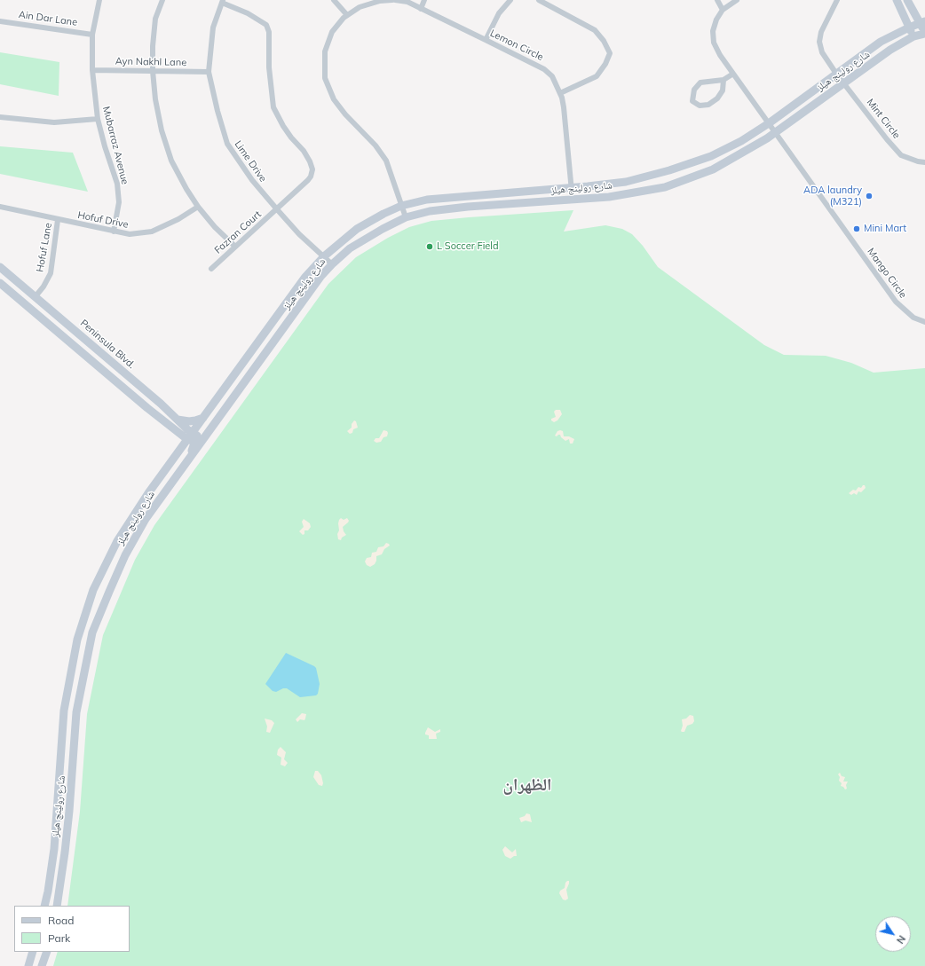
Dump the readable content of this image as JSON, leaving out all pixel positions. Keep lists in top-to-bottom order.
{
  "streets": {
    "main road": ["شارع رولينج هيلز", "Peninsula Blvd."],
    "street": [
      "Ain Dar Lane",
      "Lemon Circle",
      "Ayn Nakhl Lane",
      "Mint Circle",
      "Mubarraz Avenue",
      "Lime Drive",
      "Hofuf Drive",
      "Fazran Court",
      "Hofuf Lane",
      "Mango Circle"
    ]
  },
  "crossings": [
    ["Ain Dar Lane", "Mubarraz Avenue"],
    ["Lemon Circle", "شارع رولينج هيلز"],
    ["Ayn Nakhl Lane", "Mubarraz Avenue"],
    ["Ayn Nakhl Lane", "Lime Drive"],
    ["شارع رولينج هيلز", "Mint Circle"],
    ["شارع رولينج هيلز", "Lime Drive"],
    ["شارع رولينج هيلز", "Mango Circle"],
    ["شارع رولينج هيلز", "Peninsula Blvd."],
    ["Mubarraz Avenue", "Hofuf Drive"],
    ["Lime Drive", "Fazran Court"],
    ["Hofuf Drive", "Hofuf Lane"],
    ["Hofuf Lane", "Peninsula Blvd."]
  ],
  "districts": ["الظهران"],
  "places": ["ADA laundry (M321)", "Mini Mart", "L Soccer Field"],
  "legend": ["Road", "Park"],
  "north": "bottom right"
}
